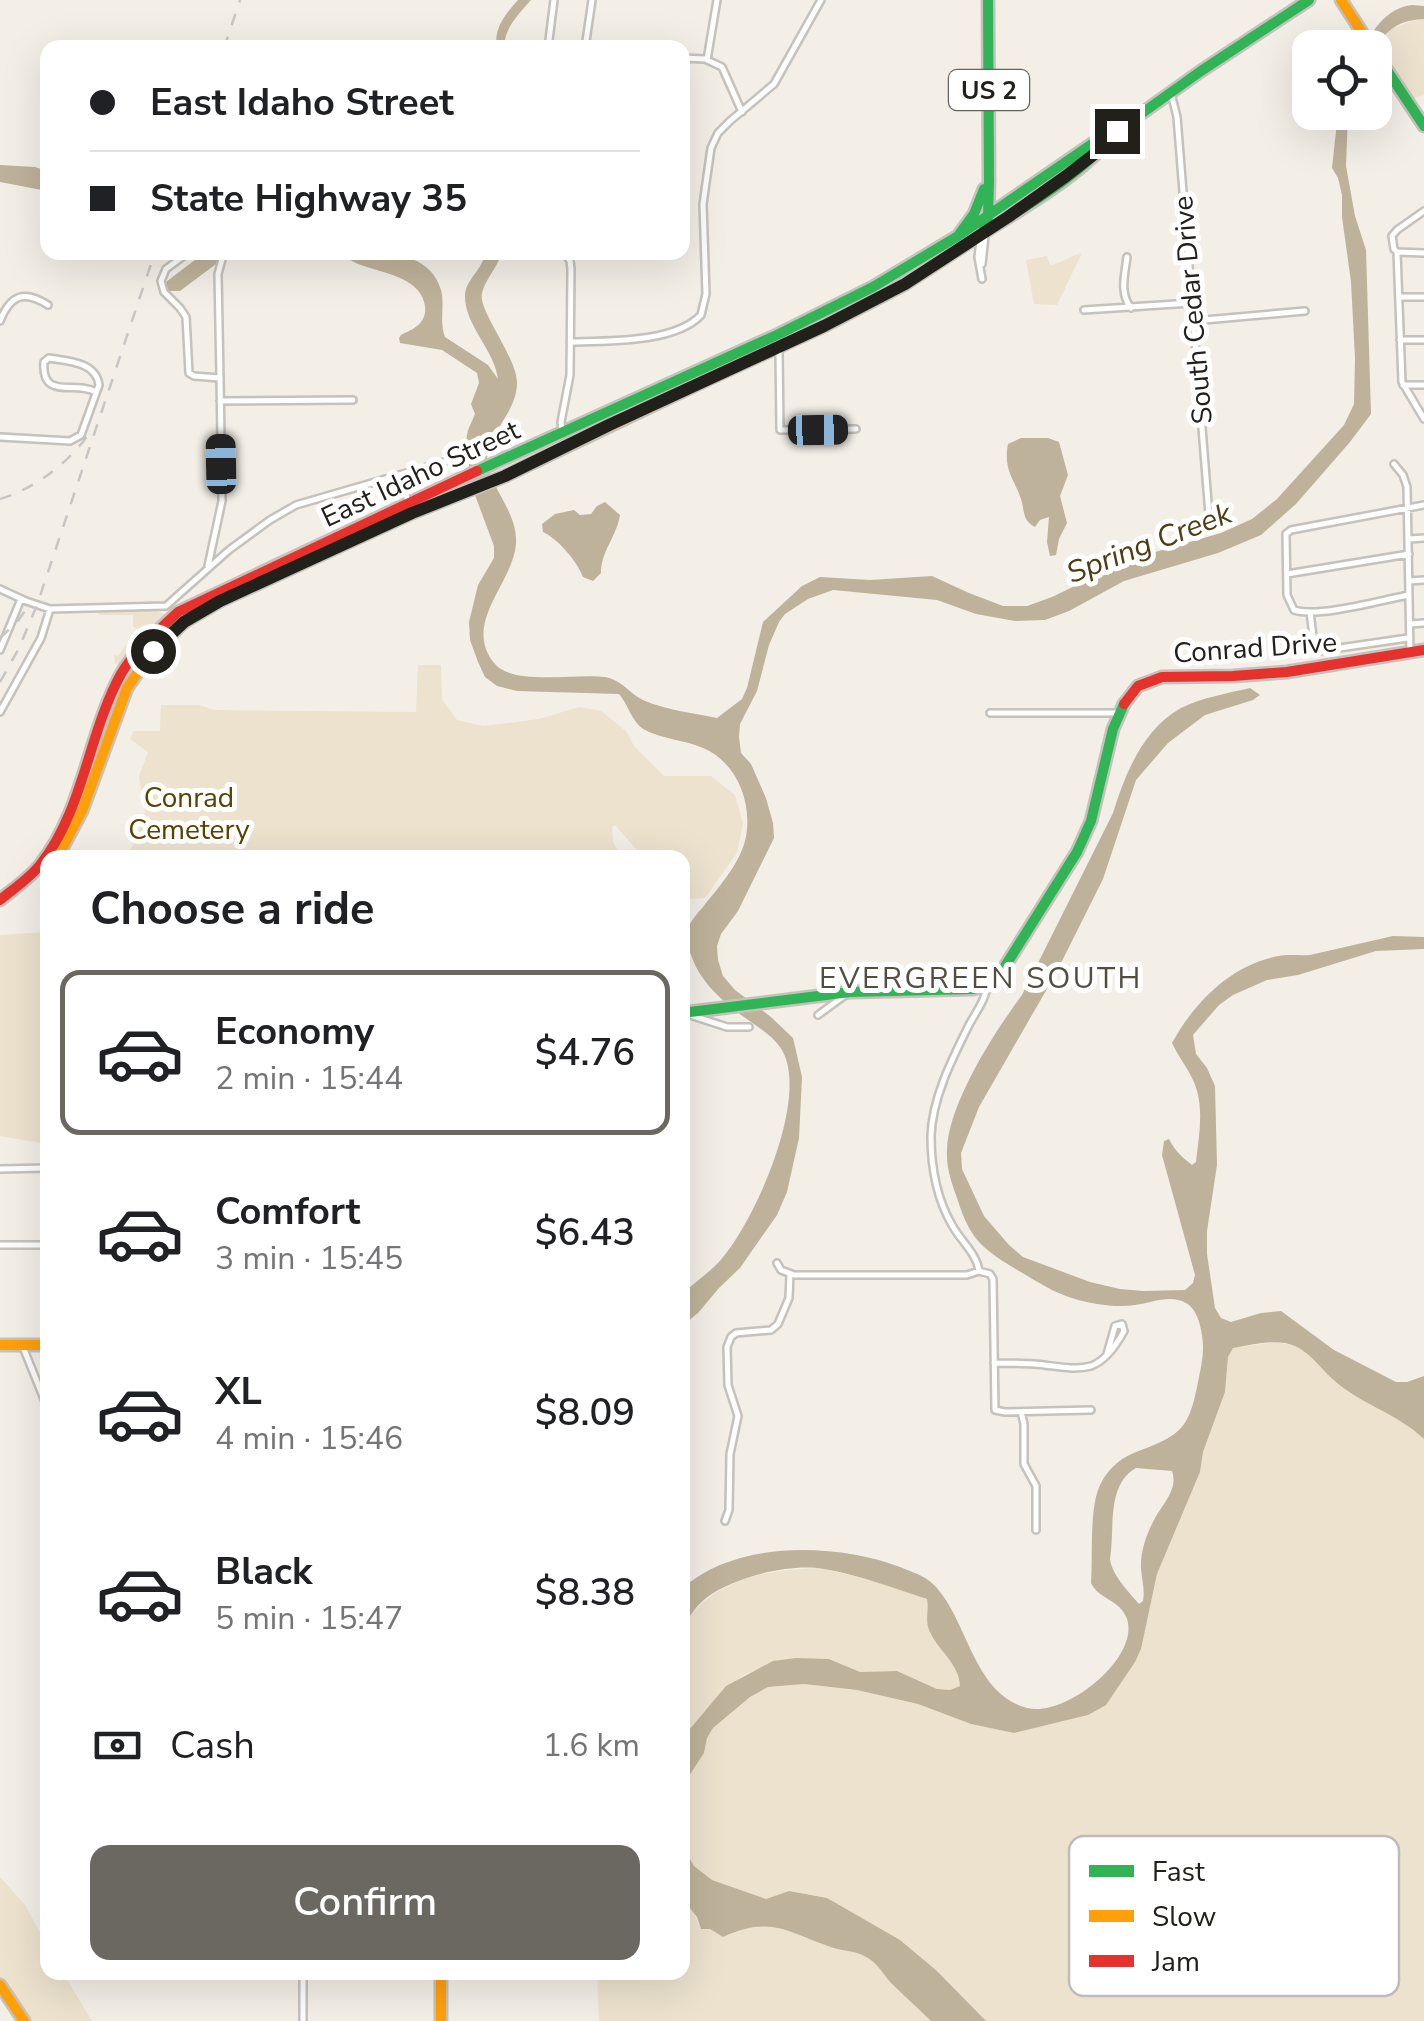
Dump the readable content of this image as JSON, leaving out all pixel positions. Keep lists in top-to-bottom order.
{
  "streets": {
    "main road": ["US 2", "East Idaho Street", "Conrad Drive"],
    "street": ["South Cedar Drive"]
  },
  "crossings": [
    ["US 2", "East Idaho Street"]
  ],
  "districts": ["EVERGREEN SOUTH"],
  "water": ["Spring Creek"],
  "parks": ["Conrad Cemetery"],
  "legend": ["Fast", "Slow", "Jam"],
  "page": {
    "banner": ["East Idaho Street", "State Highway 35"],
    "heading": "Choose a ride",
    "list": [
      {
        "name": "Economy",
        "note": "2 min · 15:44",
        "value": "$4.76"
      },
      {
        "name": "Comfort",
        "note": "3 min · 15:45",
        "value": "$6.43"
      },
      {
        "name": "XL",
        "note": "4 min · 15:46",
        "value": "$8.09"
      },
      {
        "name": "Black",
        "note": "5 min · 15:47",
        "value": "$8.38"
      }
    ],
    "pay": ["Cash", "1.6 km"],
    "buttons": "Confirm"
  }
}
